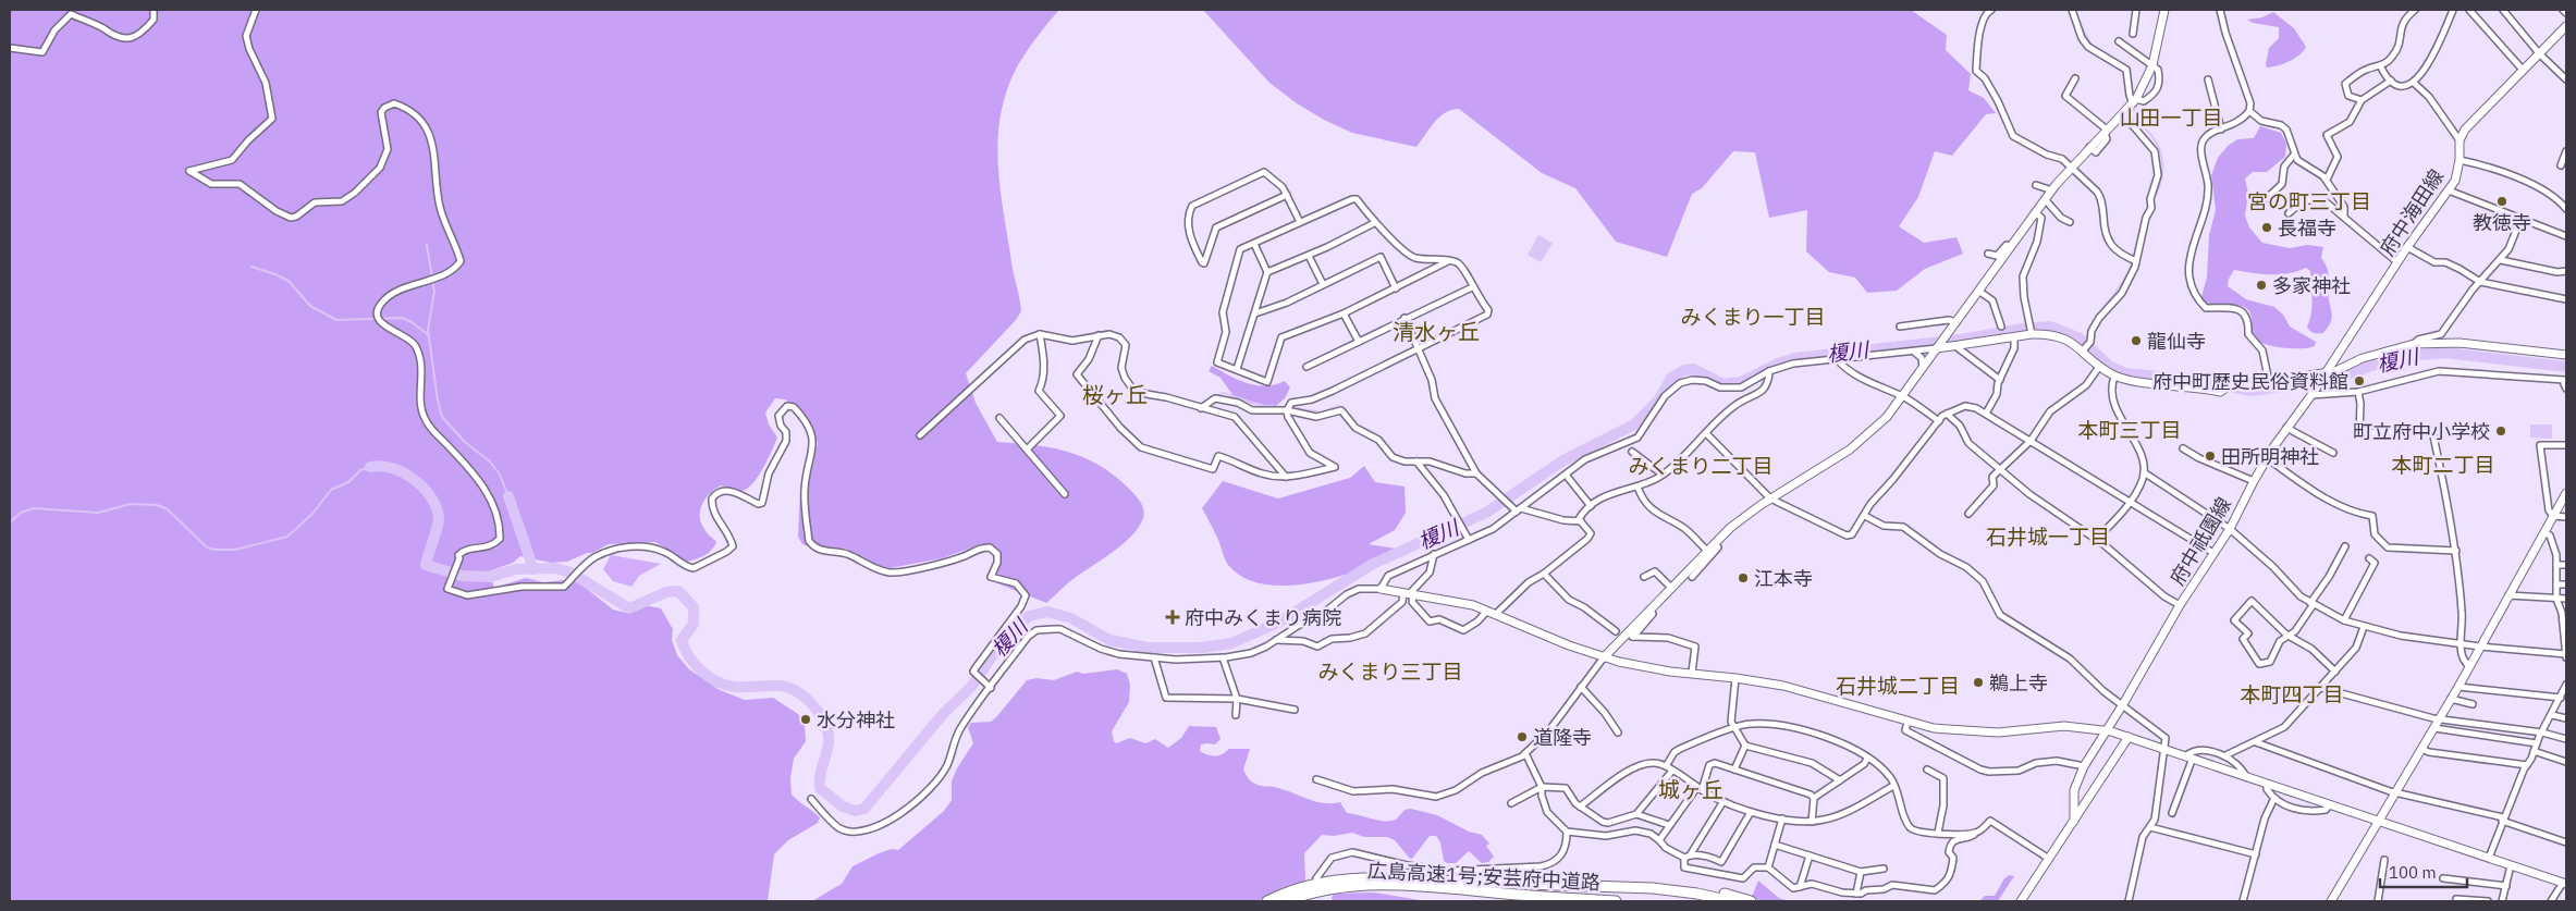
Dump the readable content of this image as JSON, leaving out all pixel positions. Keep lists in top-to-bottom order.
{
  "streets": {
    "highway": ["広島高速1号;安芸府中道路"],
    "street": ["府中海田線", "府中祇園線"]
  },
  "crossings": [
    ["府中海田線", "府中祇園線"]
  ],
  "districts": [
    "山田一丁目",
    "宮の町三丁目",
    "みくまり一丁目",
    "清水ヶ丘",
    "桜ヶ丘",
    "本町三丁目",
    "本町二丁目",
    "みくまり二丁目",
    "石井城一丁目",
    "みくまり三丁目",
    "石井城二丁目",
    "本町四丁目",
    "城ヶ丘"
  ],
  "water": ["榎川"],
  "places": {
    "other": [
      "教徳寺",
      "長福寺",
      "多家神社",
      "龍仙寺",
      "府中町歴史民俗資料館",
      "町立府中小学校",
      "田所明神社",
      "江本寺",
      "鵜上寺",
      "水分神社",
      "道隆寺"
    ],
    "health": ["府中みくまり病院"]
  },
  "scale_bar": "100 m"
}
